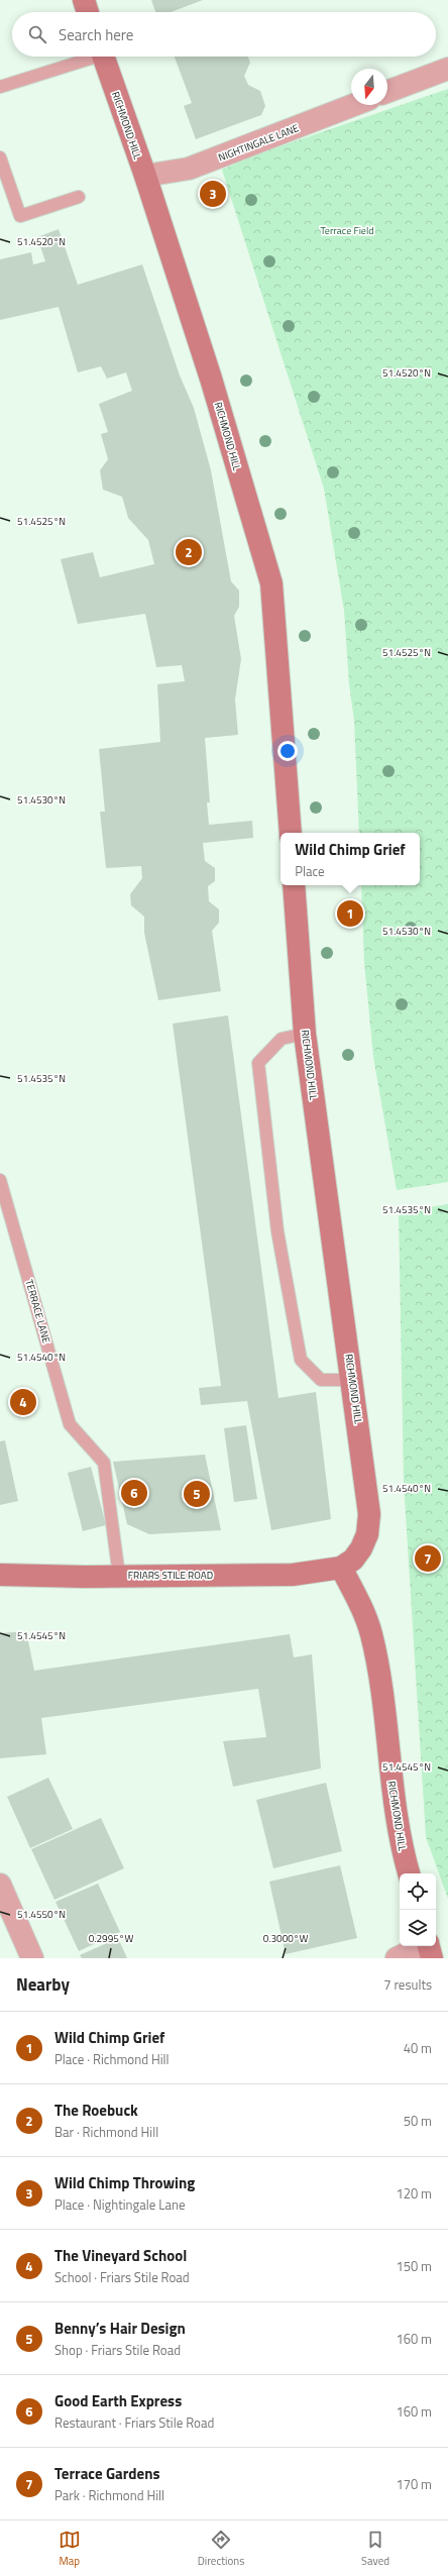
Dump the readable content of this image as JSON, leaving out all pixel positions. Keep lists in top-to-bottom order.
{
  "streets": {
    "main road": ["RICHMOND HILL", "FRIARS STILE ROAD"],
    "street": ["NIGHTINGALE LANE"],
    "lane": ["TERRACE LANE"]
  },
  "crossings": [
    ["RICHMOND HILL", "NIGHTINGALE LANE"],
    ["RICHMOND HILL", "FRIARS STILE ROAD"],
    ["TERRACE LANE", "FRIARS STILE ROAD"]
  ],
  "parks": ["Terrace Field"],
  "north": "bottom",
  "page": {
    "search": "Search here",
    "pins": [
      "3",
      "2",
      "1",
      "4",
      "6",
      "5",
      "7"
    ],
    "popup": ["Wild Chimp Grief", "Place"],
    "heading": ["Nearby", "7 results"],
    "list": [
      {
        "mark": "1",
        "name": "Wild Chimp Grief",
        "note": "Place · Richmond Hill",
        "value": "40 m"
      },
      {
        "mark": "2",
        "name": "The Roebuck",
        "note": "Bar · Richmond Hill",
        "value": "50 m"
      },
      {
        "mark": "3",
        "name": "Wild Chimp Throwing",
        "note": "Place · Nightingale Lane",
        "value": "120 m"
      },
      {
        "mark": "4",
        "name": "The Vineyard School",
        "note": "School · Friars Stile Road",
        "value": "150 m"
      },
      {
        "mark": "5",
        "name": "Benny’s Hair Design",
        "note": "Shop · Friars Stile Road",
        "value": "160 m"
      },
      {
        "mark": "6",
        "name": "Good Earth Express",
        "note": "Restaurant · Friars Stile Road",
        "value": "160 m"
      },
      {
        "mark": "7",
        "name": "Terrace Gardens",
        "note": "Park · Richmond Hill",
        "value": "170 m"
      }
    ],
    "nav": ["Map", "Directions", "Saved"]
  },
  "coordinates": [
    "51.4520°N",
    "51.4525°N",
    "51.4530°N",
    "51.4535°N",
    "51.4540°N",
    "51.4545°N",
    "51.4550°N",
    "0.2995°W",
    "0.3000°W"
  ]
}
